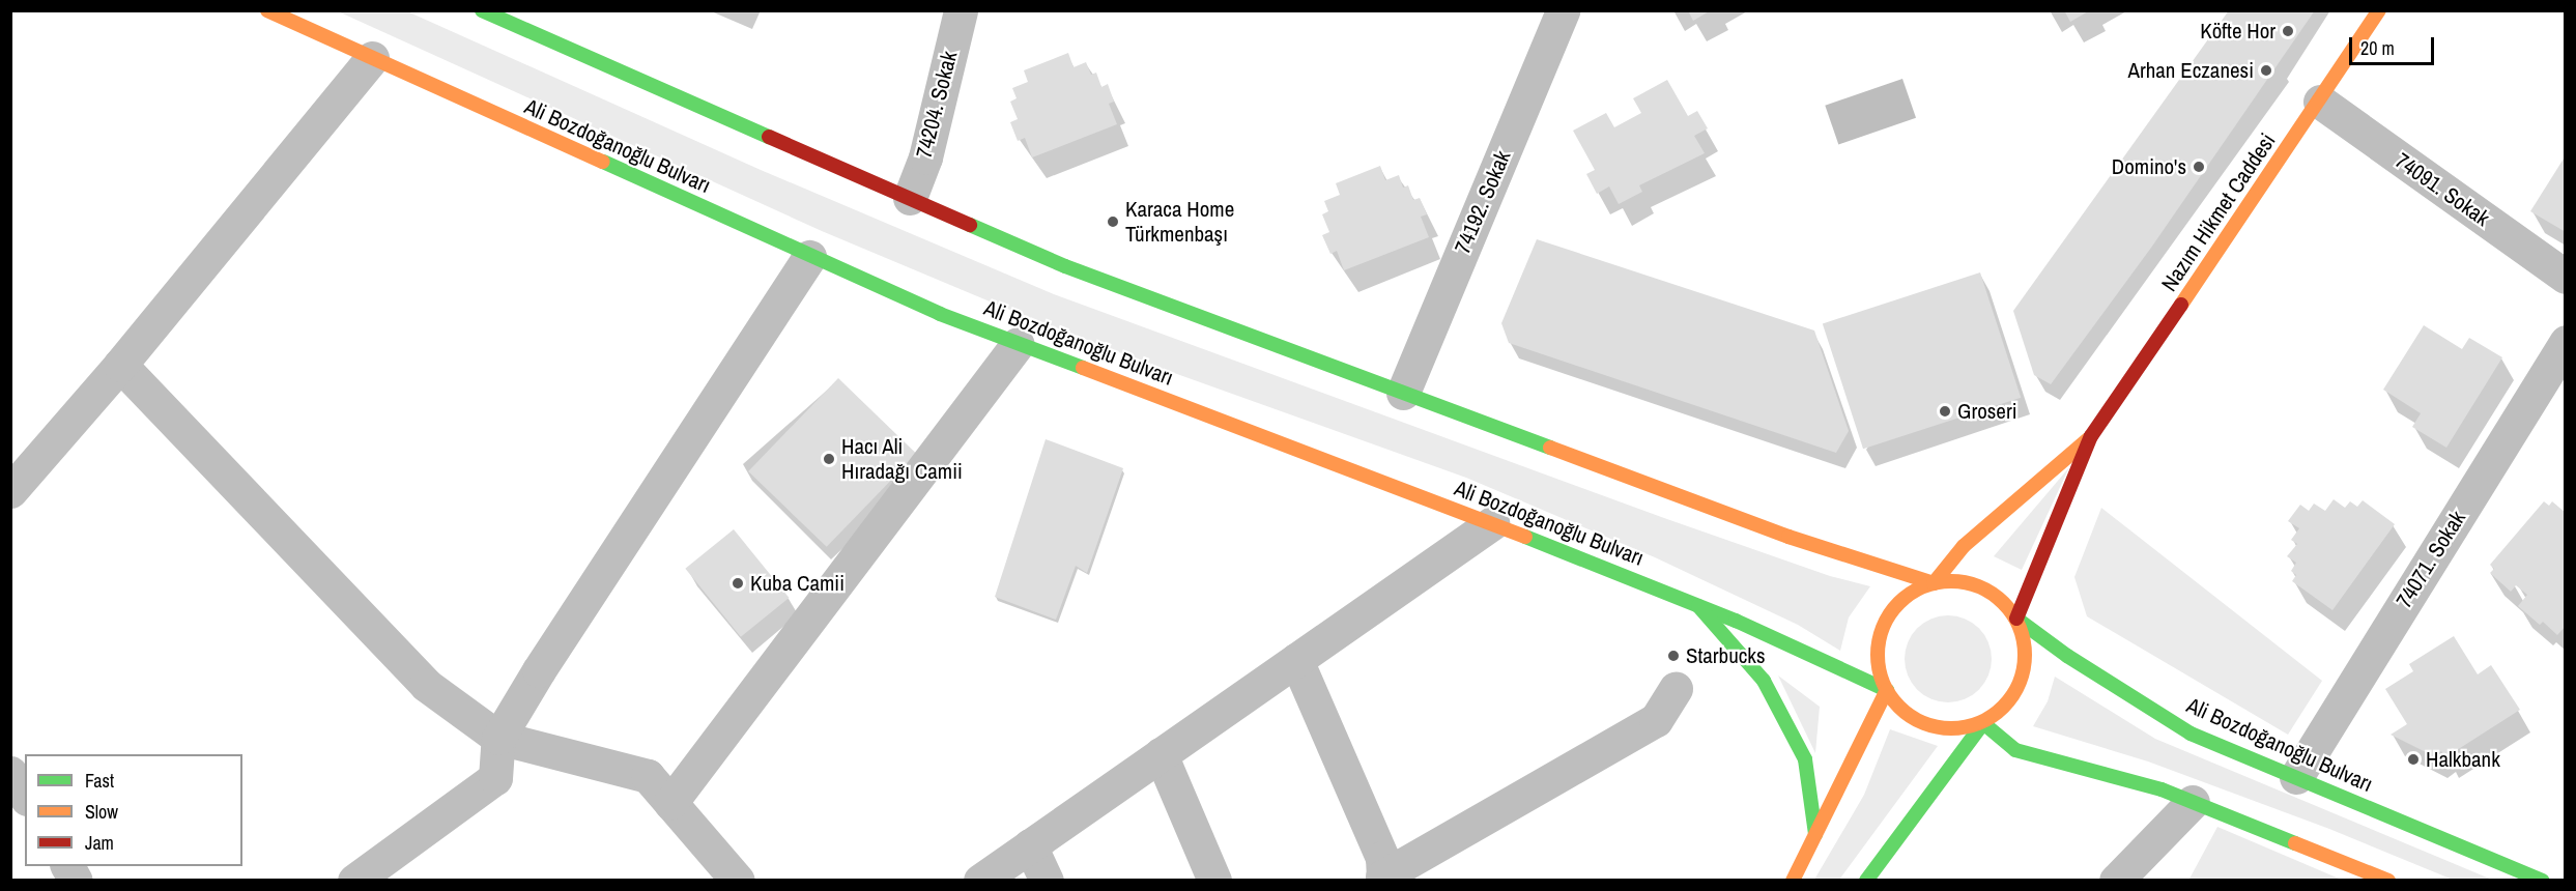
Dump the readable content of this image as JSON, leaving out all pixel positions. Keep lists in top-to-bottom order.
{
  "streets": {
    "main road": ["Ali Bozdoğanoğlu Bulvarı", "Nazım Hikmet Caddesi"],
    "street": [
      "74204. Sokak",
      "74091. Sokak",
      "74192. Sokak",
      "74071. Sokak"
    ]
  },
  "crossings": [
    ["Ali Bozdoğanoğlu Bulvarı", "74071. Sokak"],
    ["74091. Sokak", "Nazım Hikmet Caddesi"]
  ],
  "places": [
    "Köfte Hor",
    "Arhan Eczanesi",
    "Domino's",
    "Karaca Home Türkmenbaşı",
    "Groseri",
    "Hacı Ali Hıradağı Camii",
    "Kuba Camii",
    "Starbucks",
    "Halkbank"
  ],
  "legend": ["Fast", "Slow", "Jam"],
  "scale_bar": "20 m"
}
